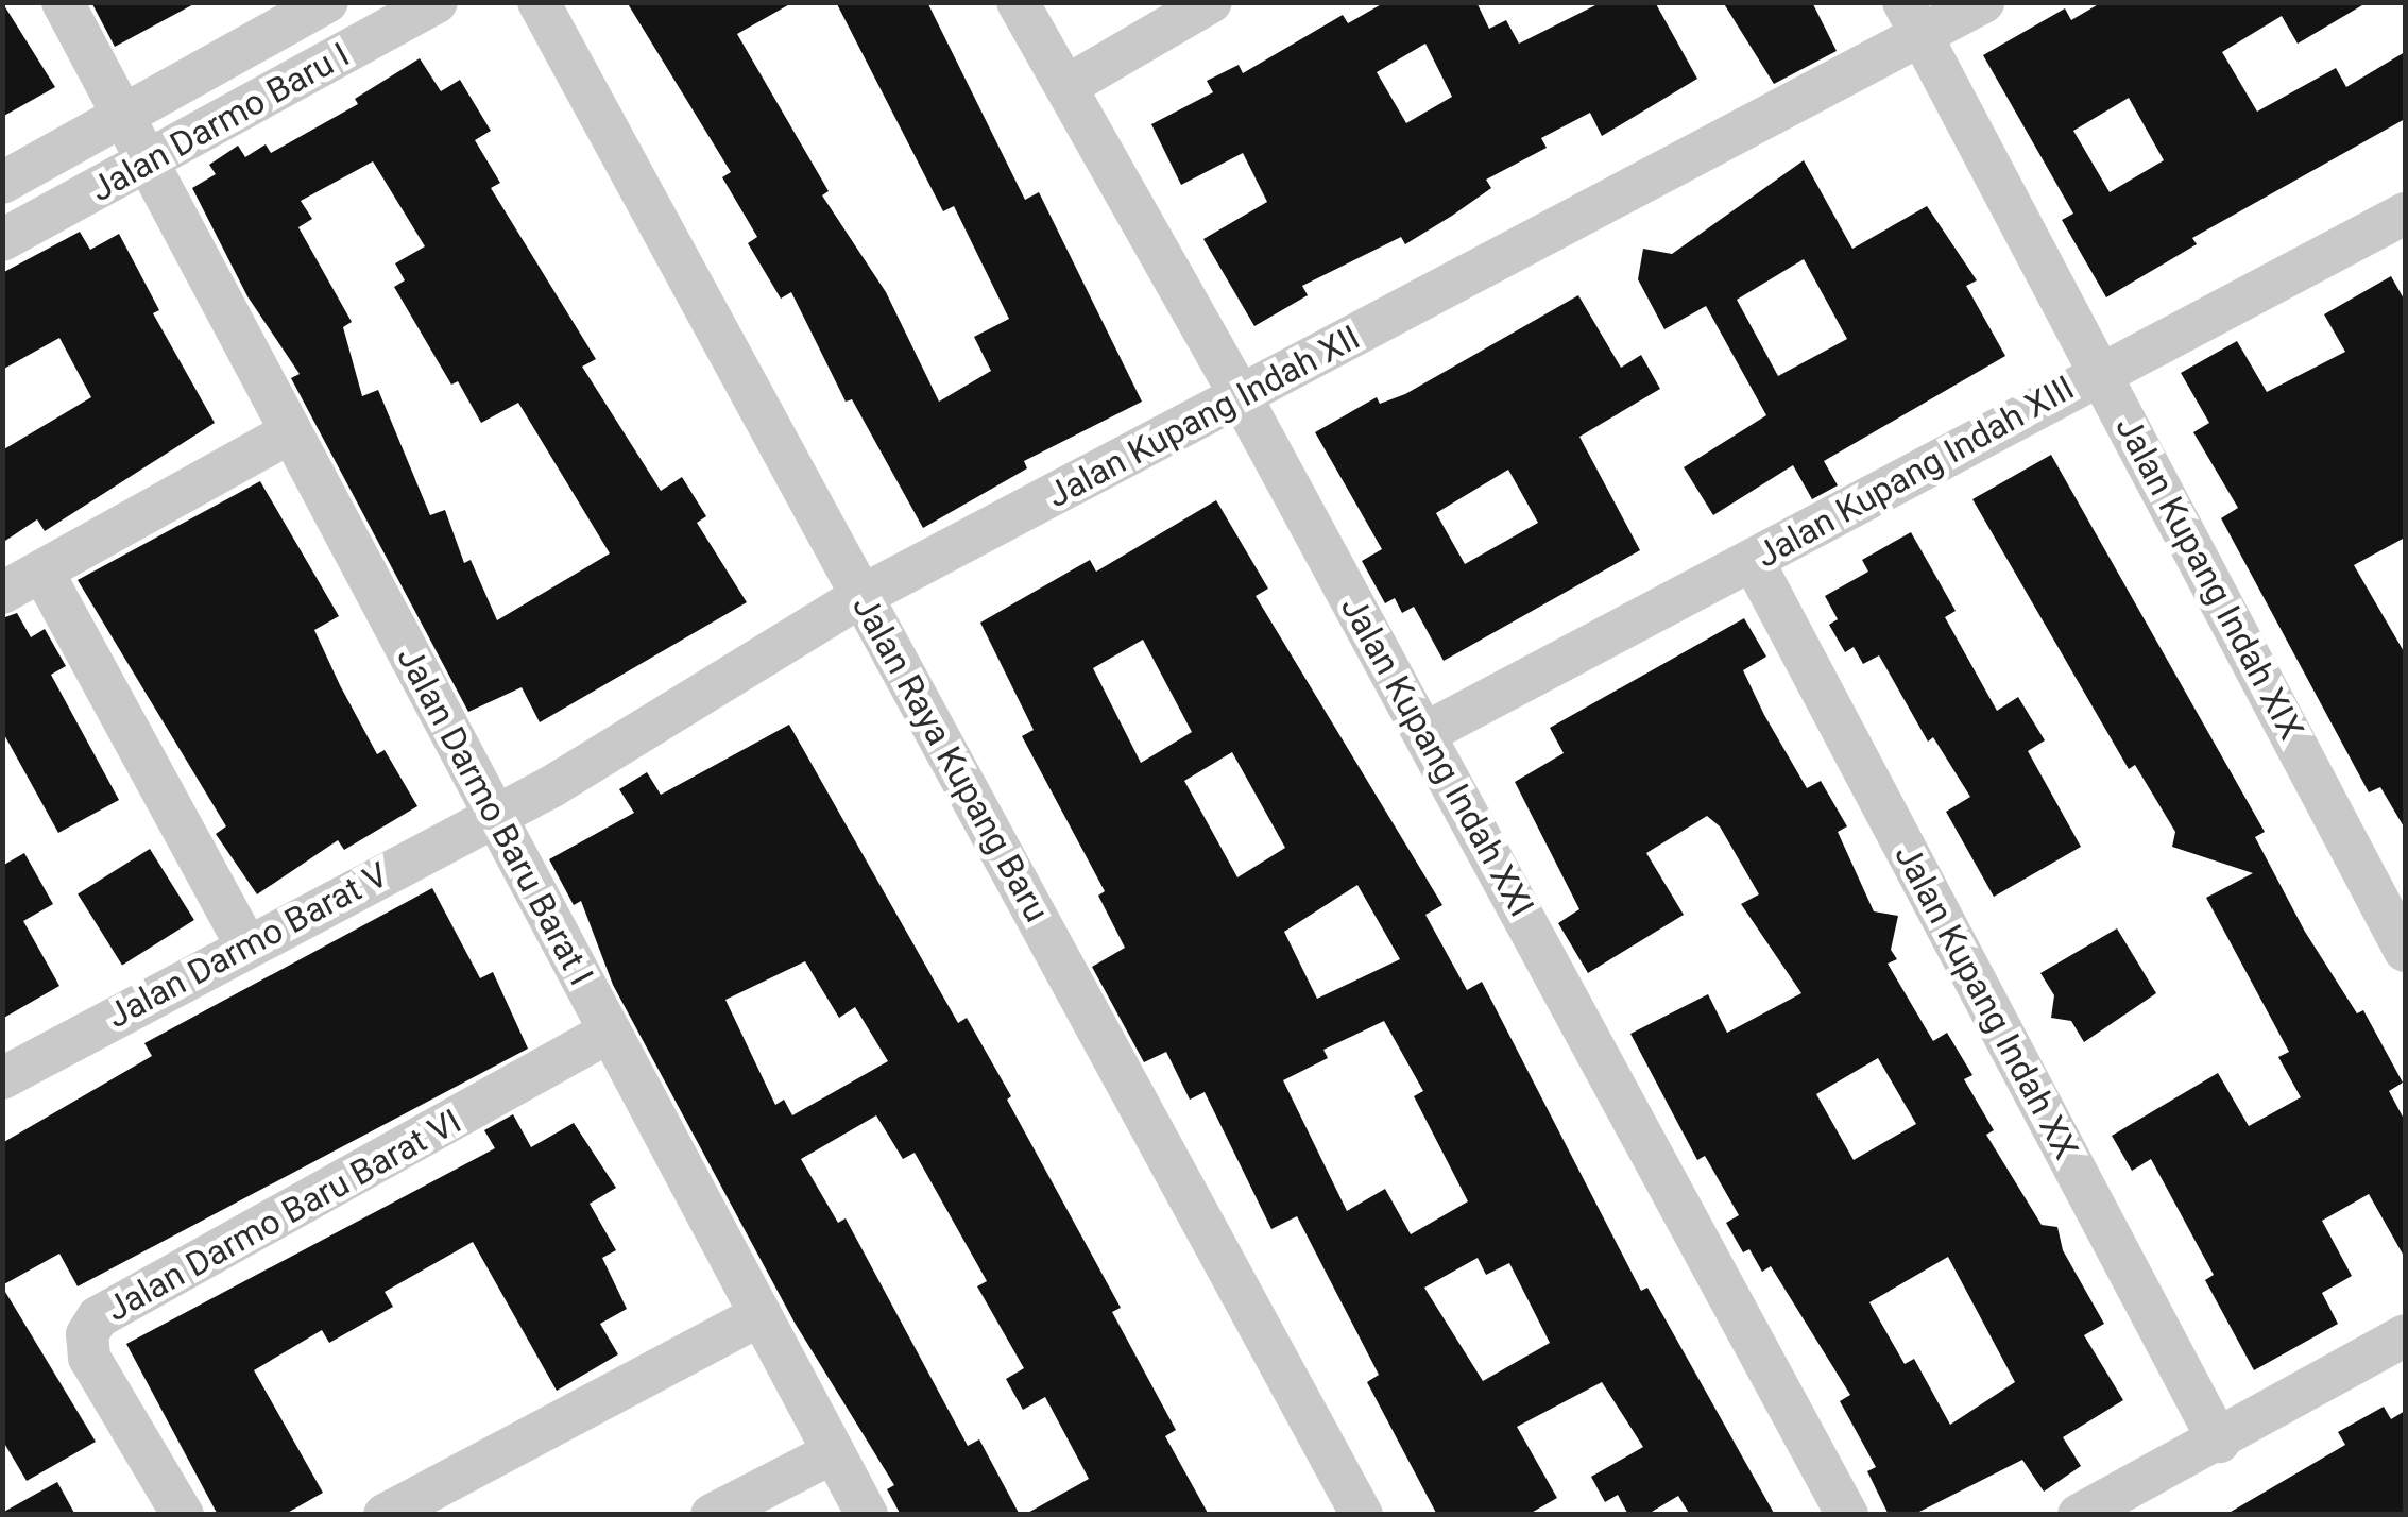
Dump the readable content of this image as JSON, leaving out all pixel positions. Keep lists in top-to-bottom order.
{
  "streets": {
    "street": [
      "Jalan Darmo Baru I",
      "Jalan Kupang Indah XII",
      "Jalan Kupang Indah XIII",
      "Jalan Kupang Indah XIX",
      "Jalan Kupang Indah XXI",
      "Jalan Raya Kupang Baru",
      "Jalan Darmo Baru Barat I",
      "Jalan Darmo Barat V",
      "Jalan Kupang Indah XX",
      "Jalan Darmo Baru Barat VI"
    ]
  },
  "crossings": [
    ["Jalan Darmo Baru I", "Jalan Darmo Baru Barat I"],
    ["Jalan Kupang Indah XII", "Jalan Kupang Indah XIX"],
    ["Jalan Kupang Indah XII", "Jalan Kupang Indah XXI"],
    ["Jalan Kupang Indah XII", "Jalan Raya Kupang Baru"],
    ["Jalan Kupang Indah XII", "Jalan Darmo Baru Barat I"],
    ["Jalan Kupang Indah XII", "Jalan Darmo Barat V"],
    ["Jalan Kupang Indah XIII", "Jalan Kupang Indah XIX"],
    ["Jalan Kupang Indah XIII", "Jalan Kupang Indah XXI"],
    ["Jalan Kupang Indah XIII", "Jalan Kupang Indah XX"],
    ["Jalan Darmo Baru Barat I", "Jalan Darmo Barat V"],
    ["Jalan Darmo Baru Barat I", "Jalan Darmo Baru Barat VI"]
  ]
}
